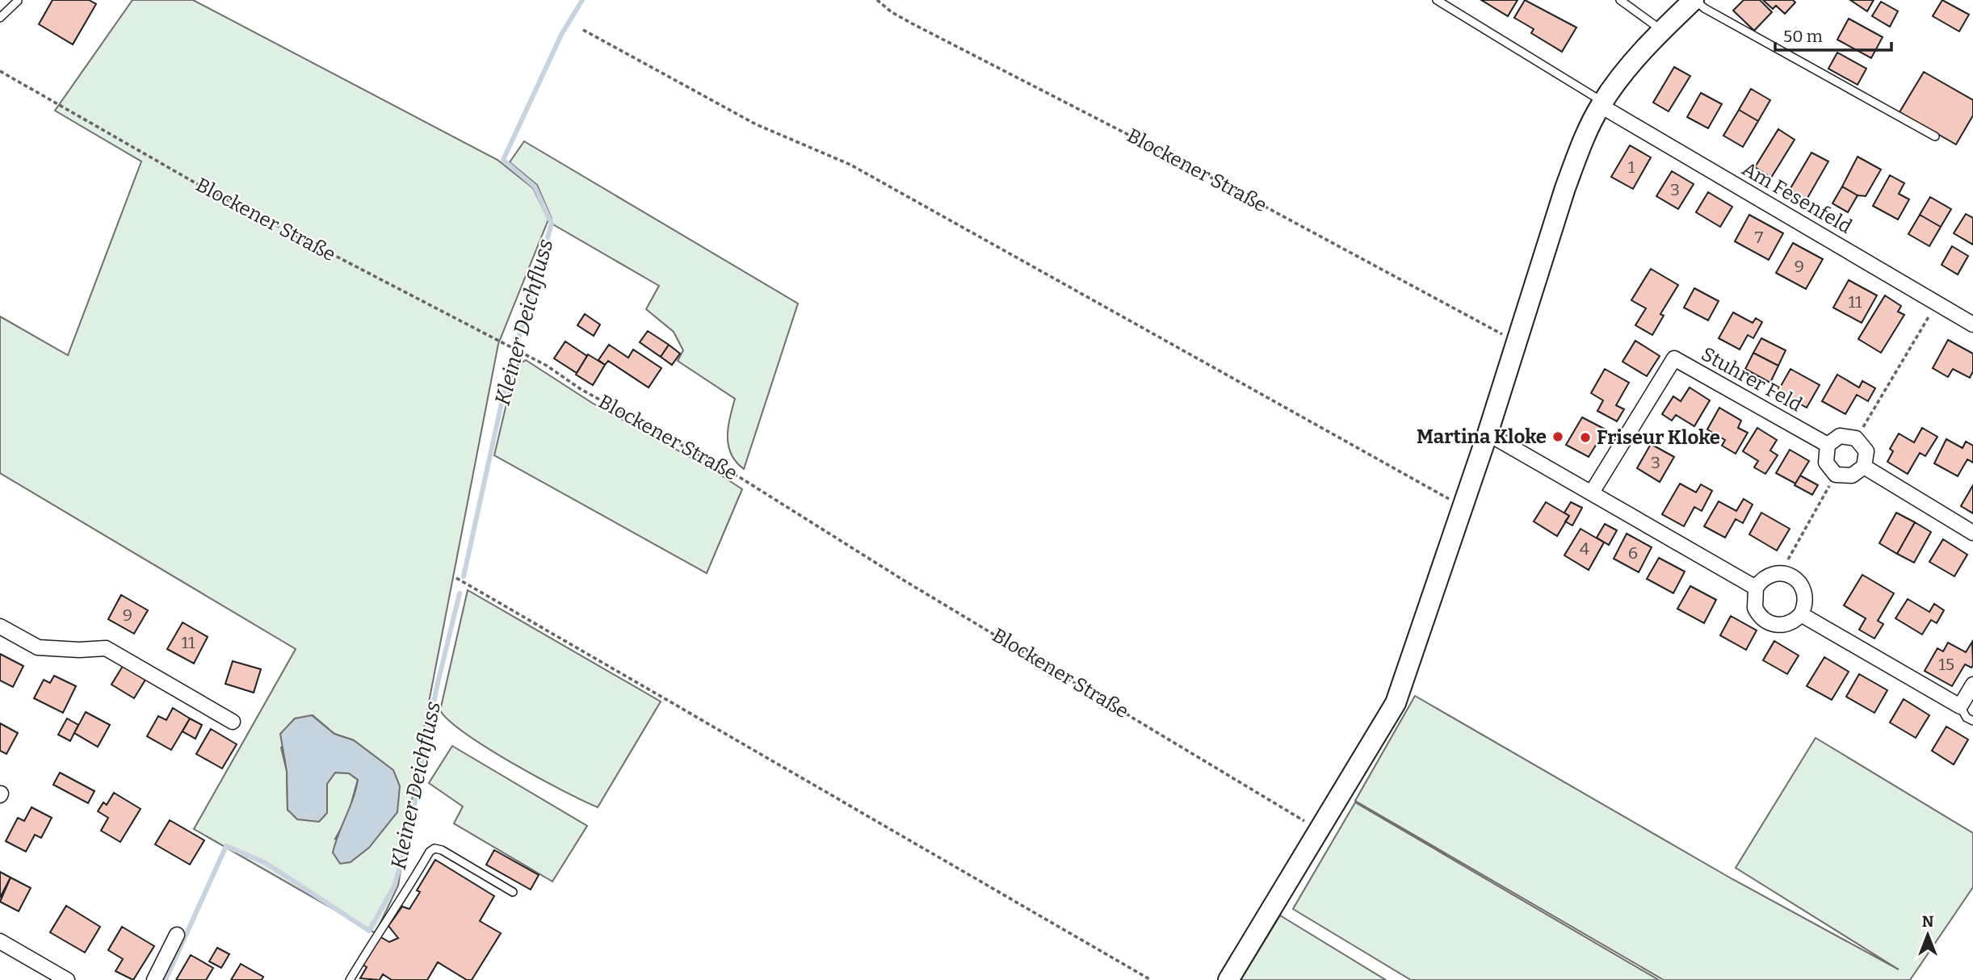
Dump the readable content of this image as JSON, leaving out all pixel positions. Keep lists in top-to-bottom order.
{
  "streets": {
    "street": ["Am Fesenfeld", "Stuhrer Feld"],
    "path": ["Blockener Straße"]
  },
  "water": ["Kleiner Deichfluss"],
  "places": ["Martina Kloke", "Friseur Kloke"],
  "house_numbers": [
    "1",
    "3",
    "7",
    "9",
    "11",
    "3",
    "4",
    "6",
    "9",
    "11",
    "15"
  ],
  "scale_bar": "50 m",
  "north": "top"
}
